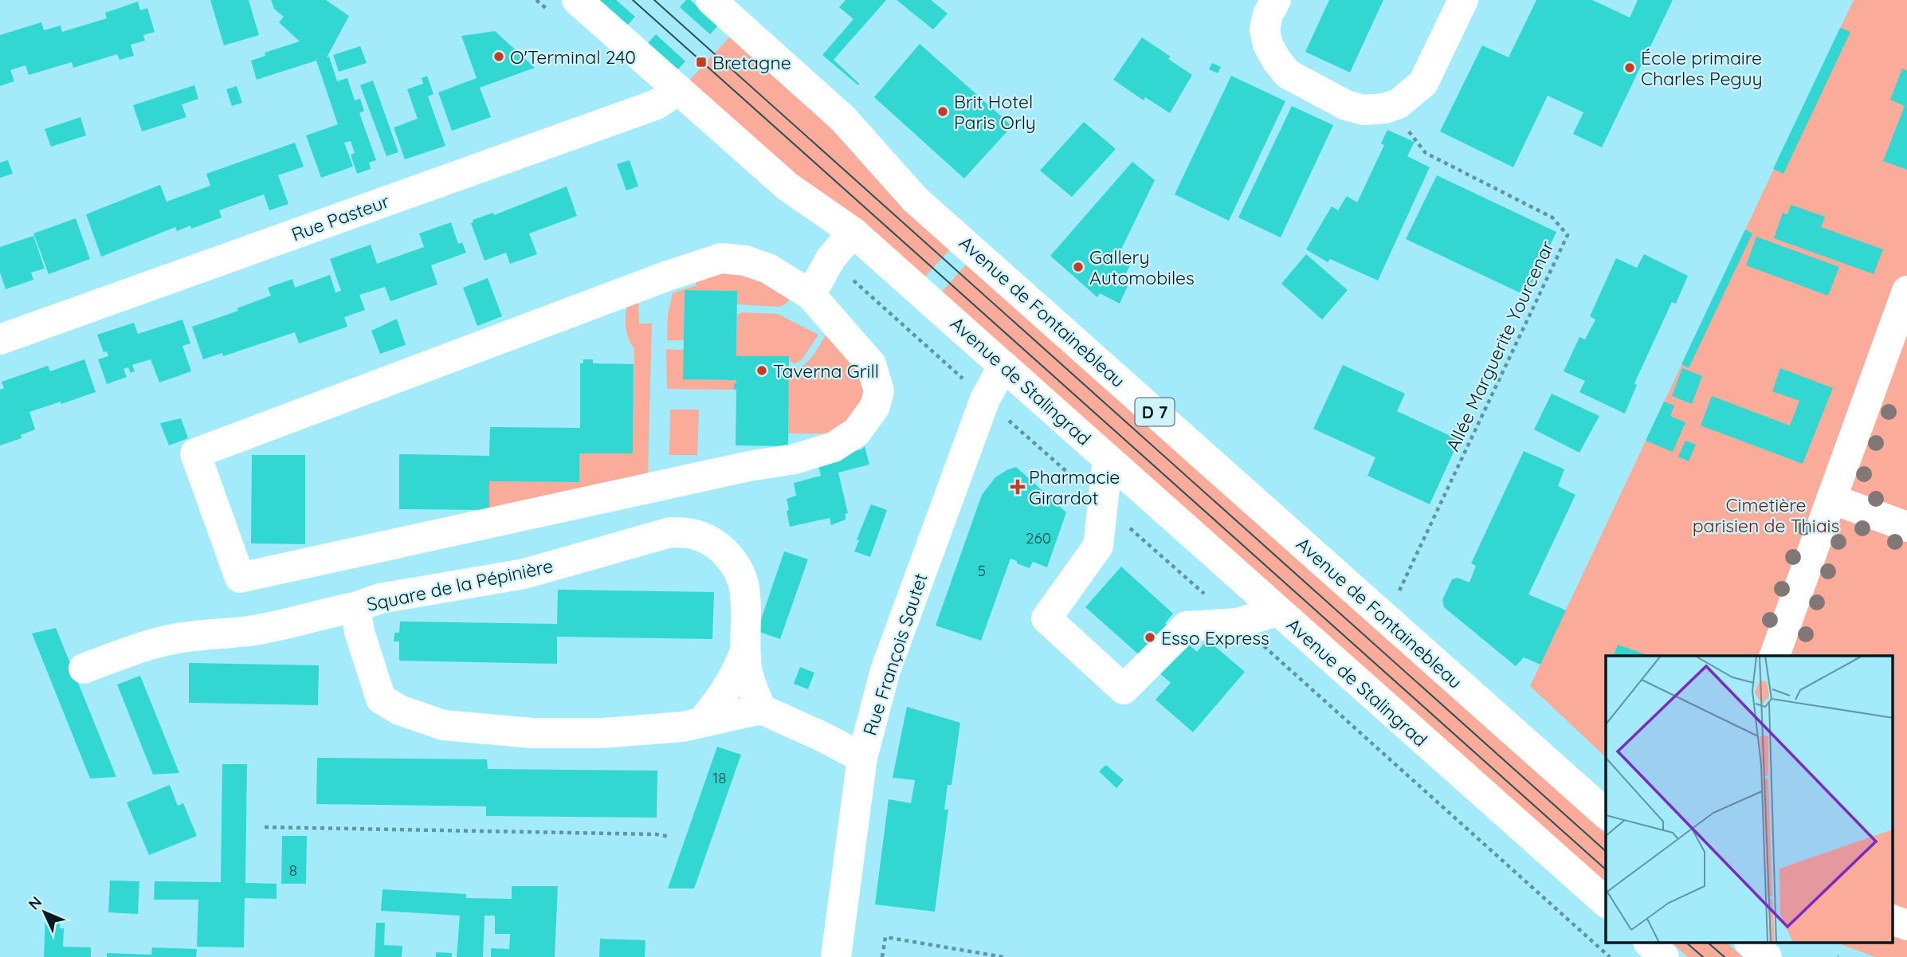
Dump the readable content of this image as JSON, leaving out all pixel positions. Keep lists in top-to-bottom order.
{
  "streets": {
    "main road": [
      "Rue Pasteur",
      "Avenue de Fontainebleau",
      "Avenue de Stalingrad",
      "D 7",
      "Square de la Pépinière",
      "Rue François Sautet"
    ],
    "path": ["Allée Marguerite Yourcenar"]
  },
  "crossings": [
    ["Rue Pasteur", "Avenue de Stalingrad"],
    ["Avenue de Fontainebleau", "Allée Marguerite Yourcenar"],
    ["Avenue de Stalingrad", "Rue François Sautet"]
  ],
  "parks": ["Cimetière parisien de Thiais"],
  "places": {
    "other": [
      "O'Terminal 240",
      "École primaire Charles Peguy",
      "Brit Hotel Paris Orly",
      "Gallery Automobiles",
      "Taverna Grill",
      "Esso Express"
    ],
    "transit": ["Bretagne"],
    "health": ["Pharmacie Girardot"]
  },
  "house_numbers": [
    "260",
    "5",
    "18",
    "8"
  ],
  "north": "top left"
}
